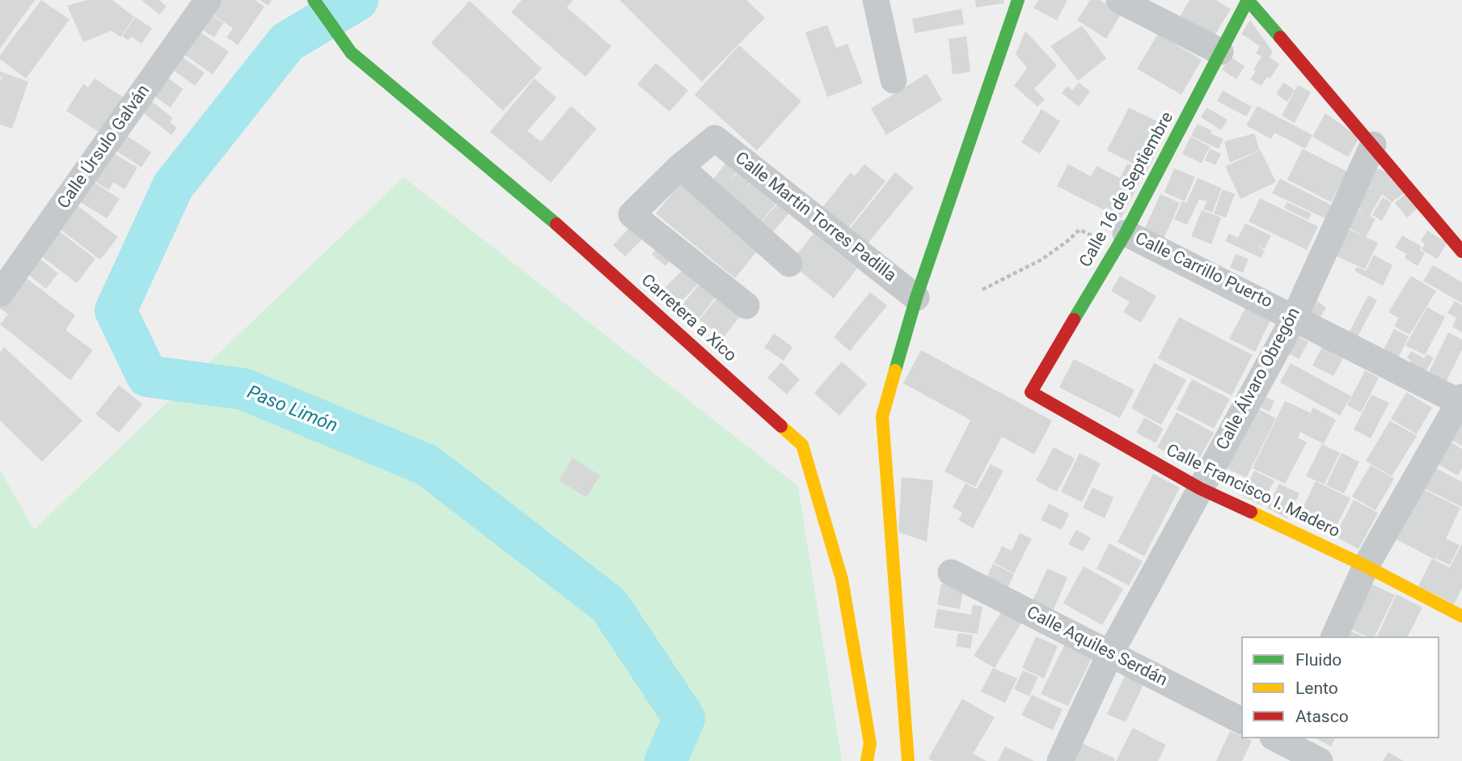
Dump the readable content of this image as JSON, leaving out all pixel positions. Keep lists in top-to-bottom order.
{
  "streets": {
    "street": [
      "Calle Úrsulo Galván",
      "Calle 16 de Septiembre",
      "Calle Martín Torres Padilla",
      "Calle Carrillo Puerto",
      "Carretera a Xico",
      "Calle Álvaro Obregón",
      "Calle Francisco I. Madero",
      "Calle Aquiles Serdán"
    ]
  },
  "crossings": [
    ["Calle 16 de Septiembre", "Calle Carrillo Puerto"],
    ["Calle 16 de Septiembre", "Calle Francisco I. Madero"],
    ["Calle Carrillo Puerto", "Calle Álvaro Obregón"],
    ["Calle Álvaro Obregón", "Calle Francisco I. Madero"],
    ["Calle Álvaro Obregón", "Calle Aquiles Serdán"]
  ],
  "water": ["Paso Limón"],
  "legend": ["Fluido", "Lento", "Atasco"]
}
